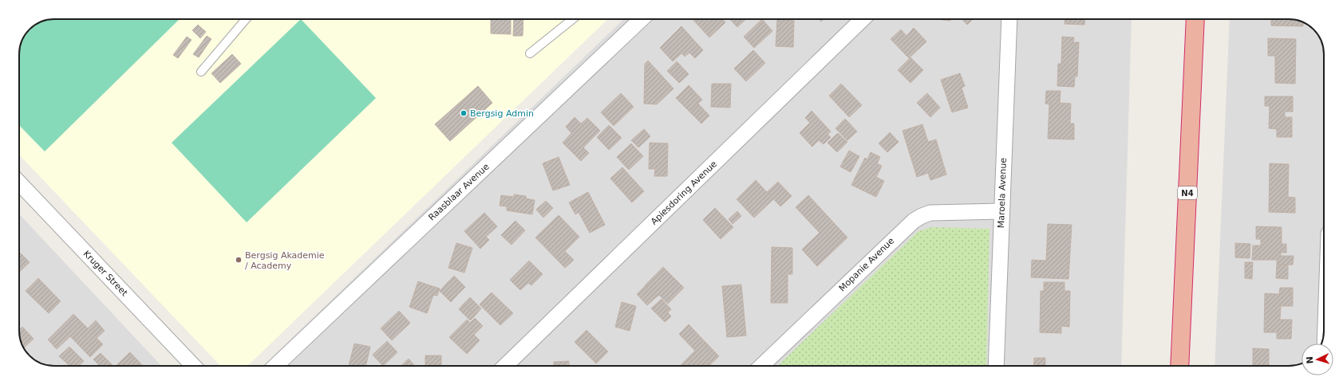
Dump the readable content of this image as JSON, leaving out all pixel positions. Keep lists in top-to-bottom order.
{
  "streets": {
    "highway": ["N4"],
    "street": [
      "Raasblaar Avenue",
      "Apiesdoring Avenue",
      "Maroela Avenue",
      "Mopanie Avenue",
      "Kruger Street"
    ]
  },
  "crossings": [
    ["Maroela Avenue", "Mopanie Avenue"]
  ],
  "places": ["Bergsig Admin", "Bergsig Akademie / Academy"],
  "north": "left"
}
